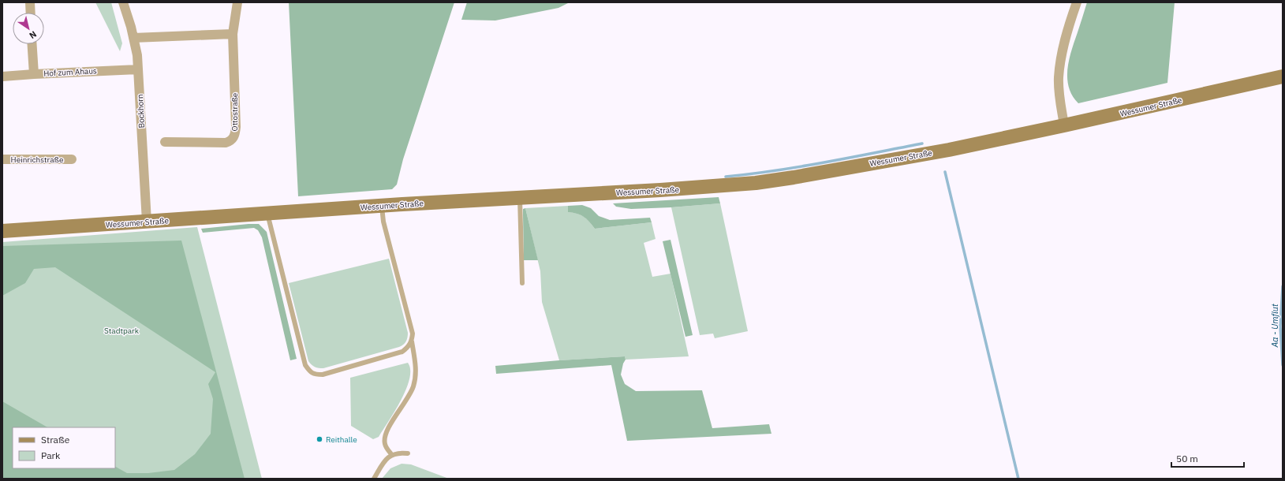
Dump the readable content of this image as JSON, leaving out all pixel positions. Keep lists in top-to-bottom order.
{
  "streets": {
    "main road": ["Wessumer Straße"],
    "street": [
      "Hof zum Ahaus",
      "Bockhorn",
      "Ottostraße",
      "Heinrichstraße"
    ]
  },
  "crossings": [
    ["Hof zum Ahaus", "Bockhorn"],
    ["Wessumer Straße", "Bockhorn"]
  ],
  "water": ["Aa - Umflut"],
  "parks": ["Stadtpark"],
  "places": ["Reithalle"],
  "legend": ["Straße", "Park"],
  "scale_bar": "50 m",
  "north": "bottom right"
}
